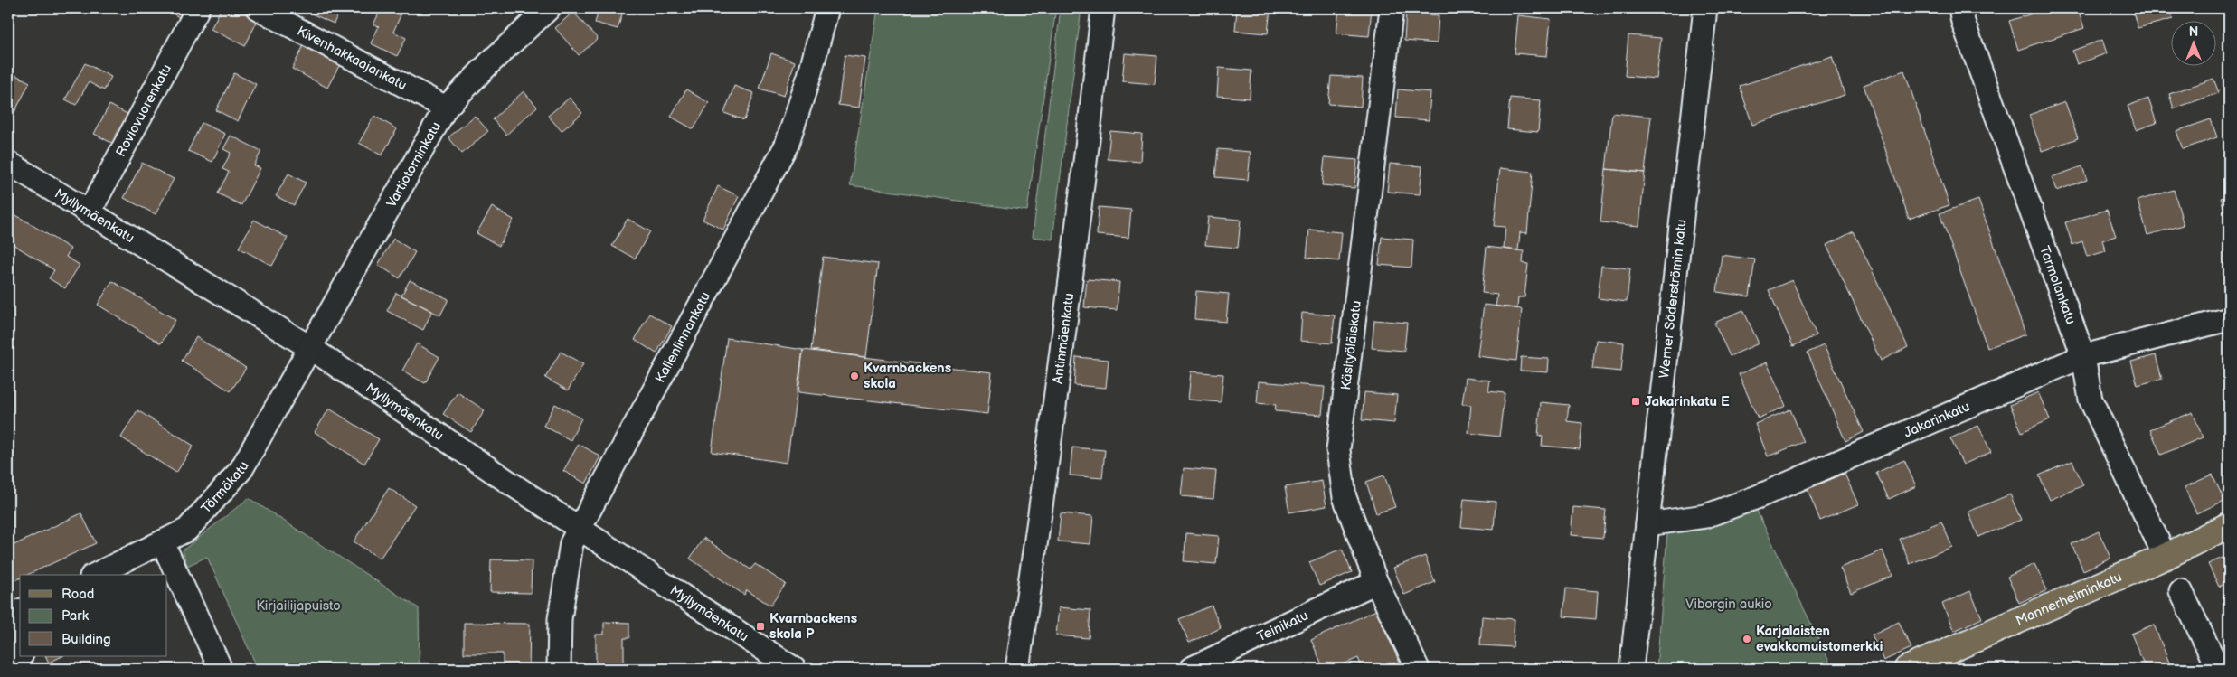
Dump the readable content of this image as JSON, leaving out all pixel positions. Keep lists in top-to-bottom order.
{
  "streets": {
    "main road": ["Mannerheiminkatu"],
    "street": [
      "Kivenhakkaajankatu",
      "Roviovuorenkatu",
      "Vartiotorninkatu",
      "Myllymäenkatu",
      "Tarmolankatu",
      "Werner Söderströmin katu",
      "Kallenlinnankatu",
      "Antinmäenkatu",
      "Käsityöläiskatu",
      "Jakarinkatu",
      "Törmäkatu",
      "Teinikatu"
    ]
  },
  "crossings": [
    ["Kivenhakkaajankatu", "Vartiotorninkatu"],
    ["Roviovuorenkatu", "Myllymäenkatu"],
    ["Vartiotorninkatu", "Myllymäenkatu"],
    ["Vartiotorninkatu", "Törmäkatu"],
    ["Myllymäenkatu", "Kallenlinnankatu"],
    ["Myllymäenkatu", "Törmäkatu"],
    ["Tarmolankatu", "Jakarinkatu"],
    ["Tarmolankatu", "Mannerheiminkatu"],
    ["Werner Söderströmin katu", "Jakarinkatu"],
    ["Käsityöläiskatu", "Teinikatu"]
  ],
  "parks": ["Viborgin aukio", "Kirjailijapuisto"],
  "places": {
    "other": ["Kvarnbackens skola", "Karjalaisten evakkomuistomerkki"],
    "transit": ["Jakarinkatu E", "Kvarnbackens skola P"]
  },
  "legend": ["Road", "Park", "Building"],
  "north": "top"
}
